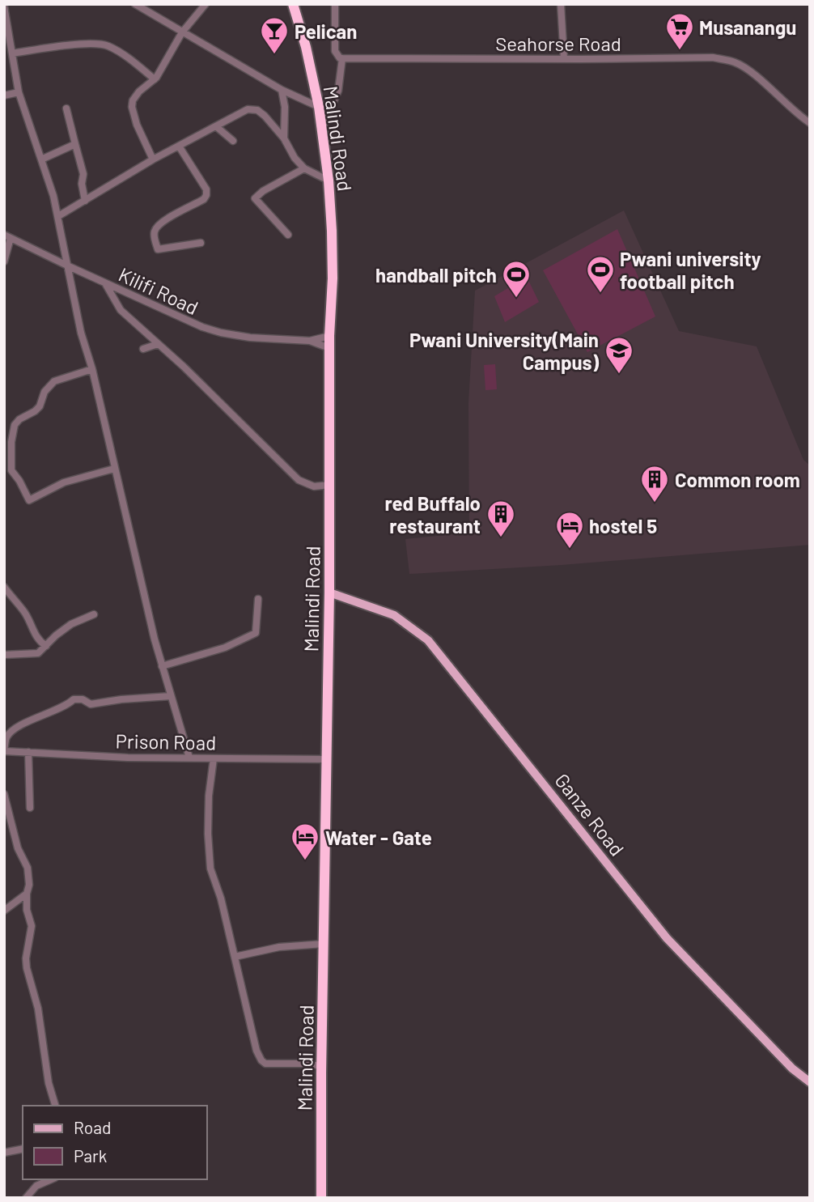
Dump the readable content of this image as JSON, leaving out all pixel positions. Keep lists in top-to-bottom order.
{
  "streets": {
    "highway": ["Malindi Road"],
    "main road": ["Ganze Road"],
    "street": ["Seahorse Road", "Kilifi Road", "Prison Road"]
  },
  "crossings": [
    ["Malindi Road", "Kilifi Road"],
    ["Malindi Road", "Prison Road"],
    ["Malindi Road", "Ganze Road"]
  ],
  "places": {
    "supermarket": ["Musanangu"],
    "bar": ["Pelican"],
    "sports": ["Pwani university football pitch", "handball pitch"],
    "school or university": ["Pwani University(Main Campus)"],
    "building": ["Common room", "red Buffalo restaurant"],
    "hotel": ["hostel 5", "Water - Gate"]
  },
  "legend": ["Road", "Park"]
}
